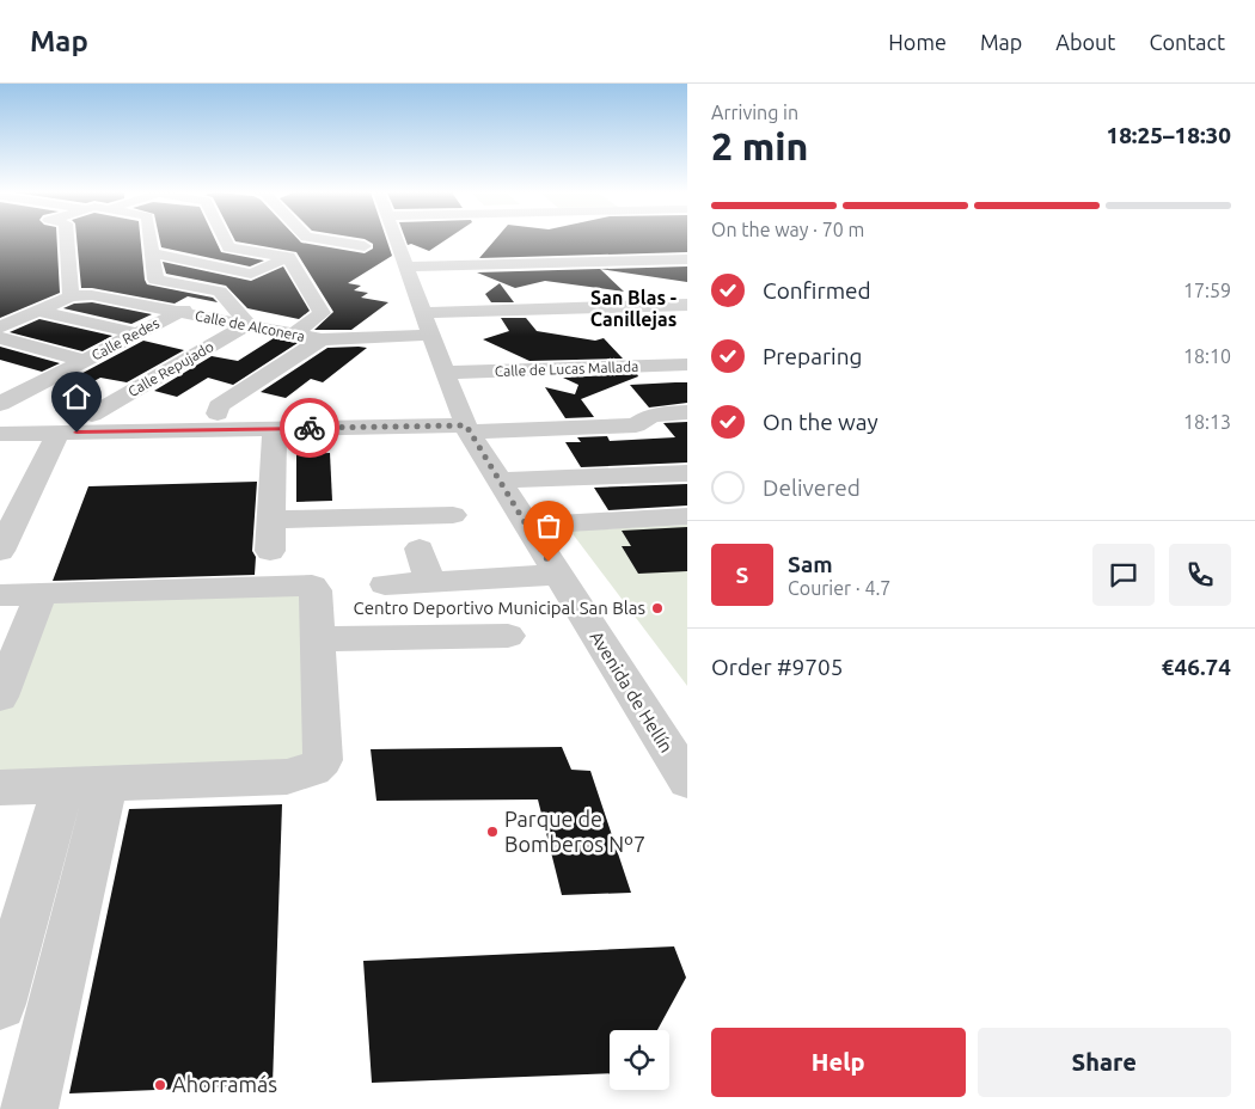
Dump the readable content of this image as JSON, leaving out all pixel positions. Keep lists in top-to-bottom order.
{
  "streets": {
    "street": [
      "Calle de Alconera",
      "Calle Redes",
      "Calle Repujado",
      "Calle de Lucas Mallada",
      "Avenida de Hellín"
    ]
  },
  "crossings": [
    ["Calle de Alconera", "Calle Redes"],
    ["Calle de Alconera", "Calle Repujado"],
    ["Calle de Alconera", "Avenida de Hellín"],
    ["Calle de Lucas Mallada", "Avenida de Hellín"]
  ],
  "districts": ["San Blas - Canillejas"],
  "places": ["Centro Deportivo Municipal San Blas", "Parque de Bomberos Nº7", "Ahorramás"],
  "page": {
    "header": "Map",
    "nav": [
      "Home",
      "Map",
      "About",
      "Contact"
    ],
    "heading": ["2 min", "Arriving in", "18:25–18:30"],
    "panel": [
      "Sam",
      "Courier · 4.7",
      "Order #9705",
      "€46.74"
    ],
    "bar": "On the way · 70 m",
    "list": [
      ["Confirmed", "17:59"],
      ["Preparing", "18:10"],
      ["On the way", "18:13"],
      "Delivered"
    ],
    "round": "S",
    "buttons": ["Help", "Share"]
  }
}
